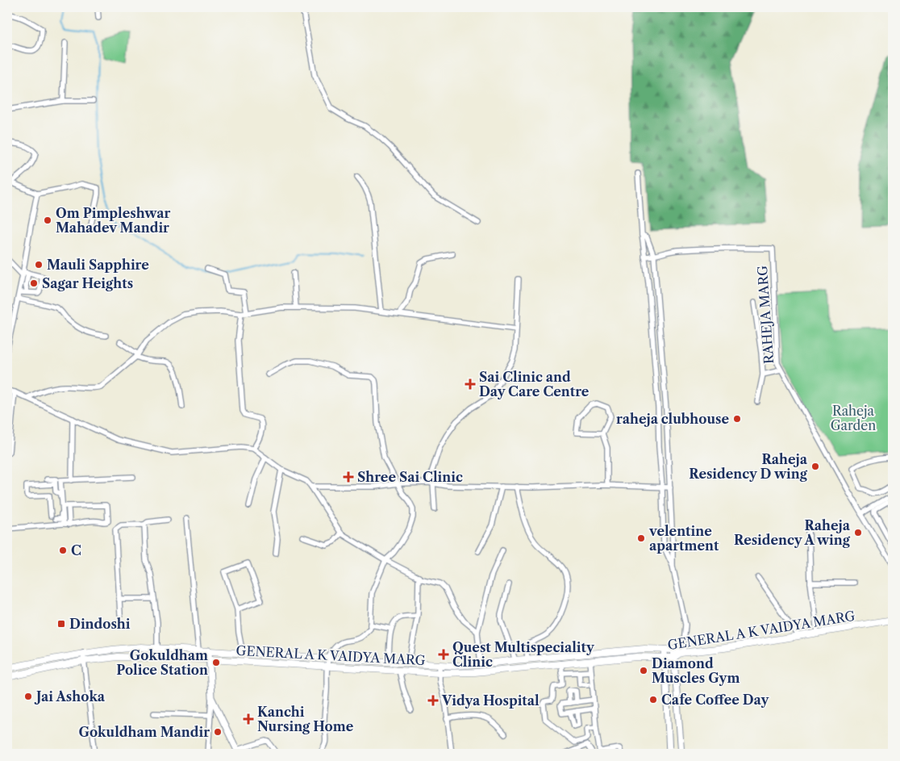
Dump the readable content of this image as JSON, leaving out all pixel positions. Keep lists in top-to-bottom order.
{
  "streets": {
    "main road": ["GENERAL A K VAIDYA MARG"],
    "street": ["RAHEJA MARG"]
  },
  "parks": ["Raheja Garden"],
  "places": {
    "other": [
      "Om Pimpleshwar Mahadev Mandir",
      "Mauli Sapphire",
      "Sagar Heights",
      "raheja clubhouse",
      "Raheja Residency D wing",
      "Raheja Residency A wing",
      "velentine apartment",
      "C",
      "Gokuldham Police Station",
      "Diamond Muscles Gym",
      "Jai Ashoka",
      "Cafe Coffee Day",
      "Gokuldham Mandir"
    ],
    "health": [
      "Sai Clinic and Day Care Centre",
      "Shree Sai Clinic",
      "Quest Multispeciality Clinic",
      "Vidya Hospital",
      "Kanchi Nursing Home"
    ],
    "transit": ["Dindoshi"]
  }
}
